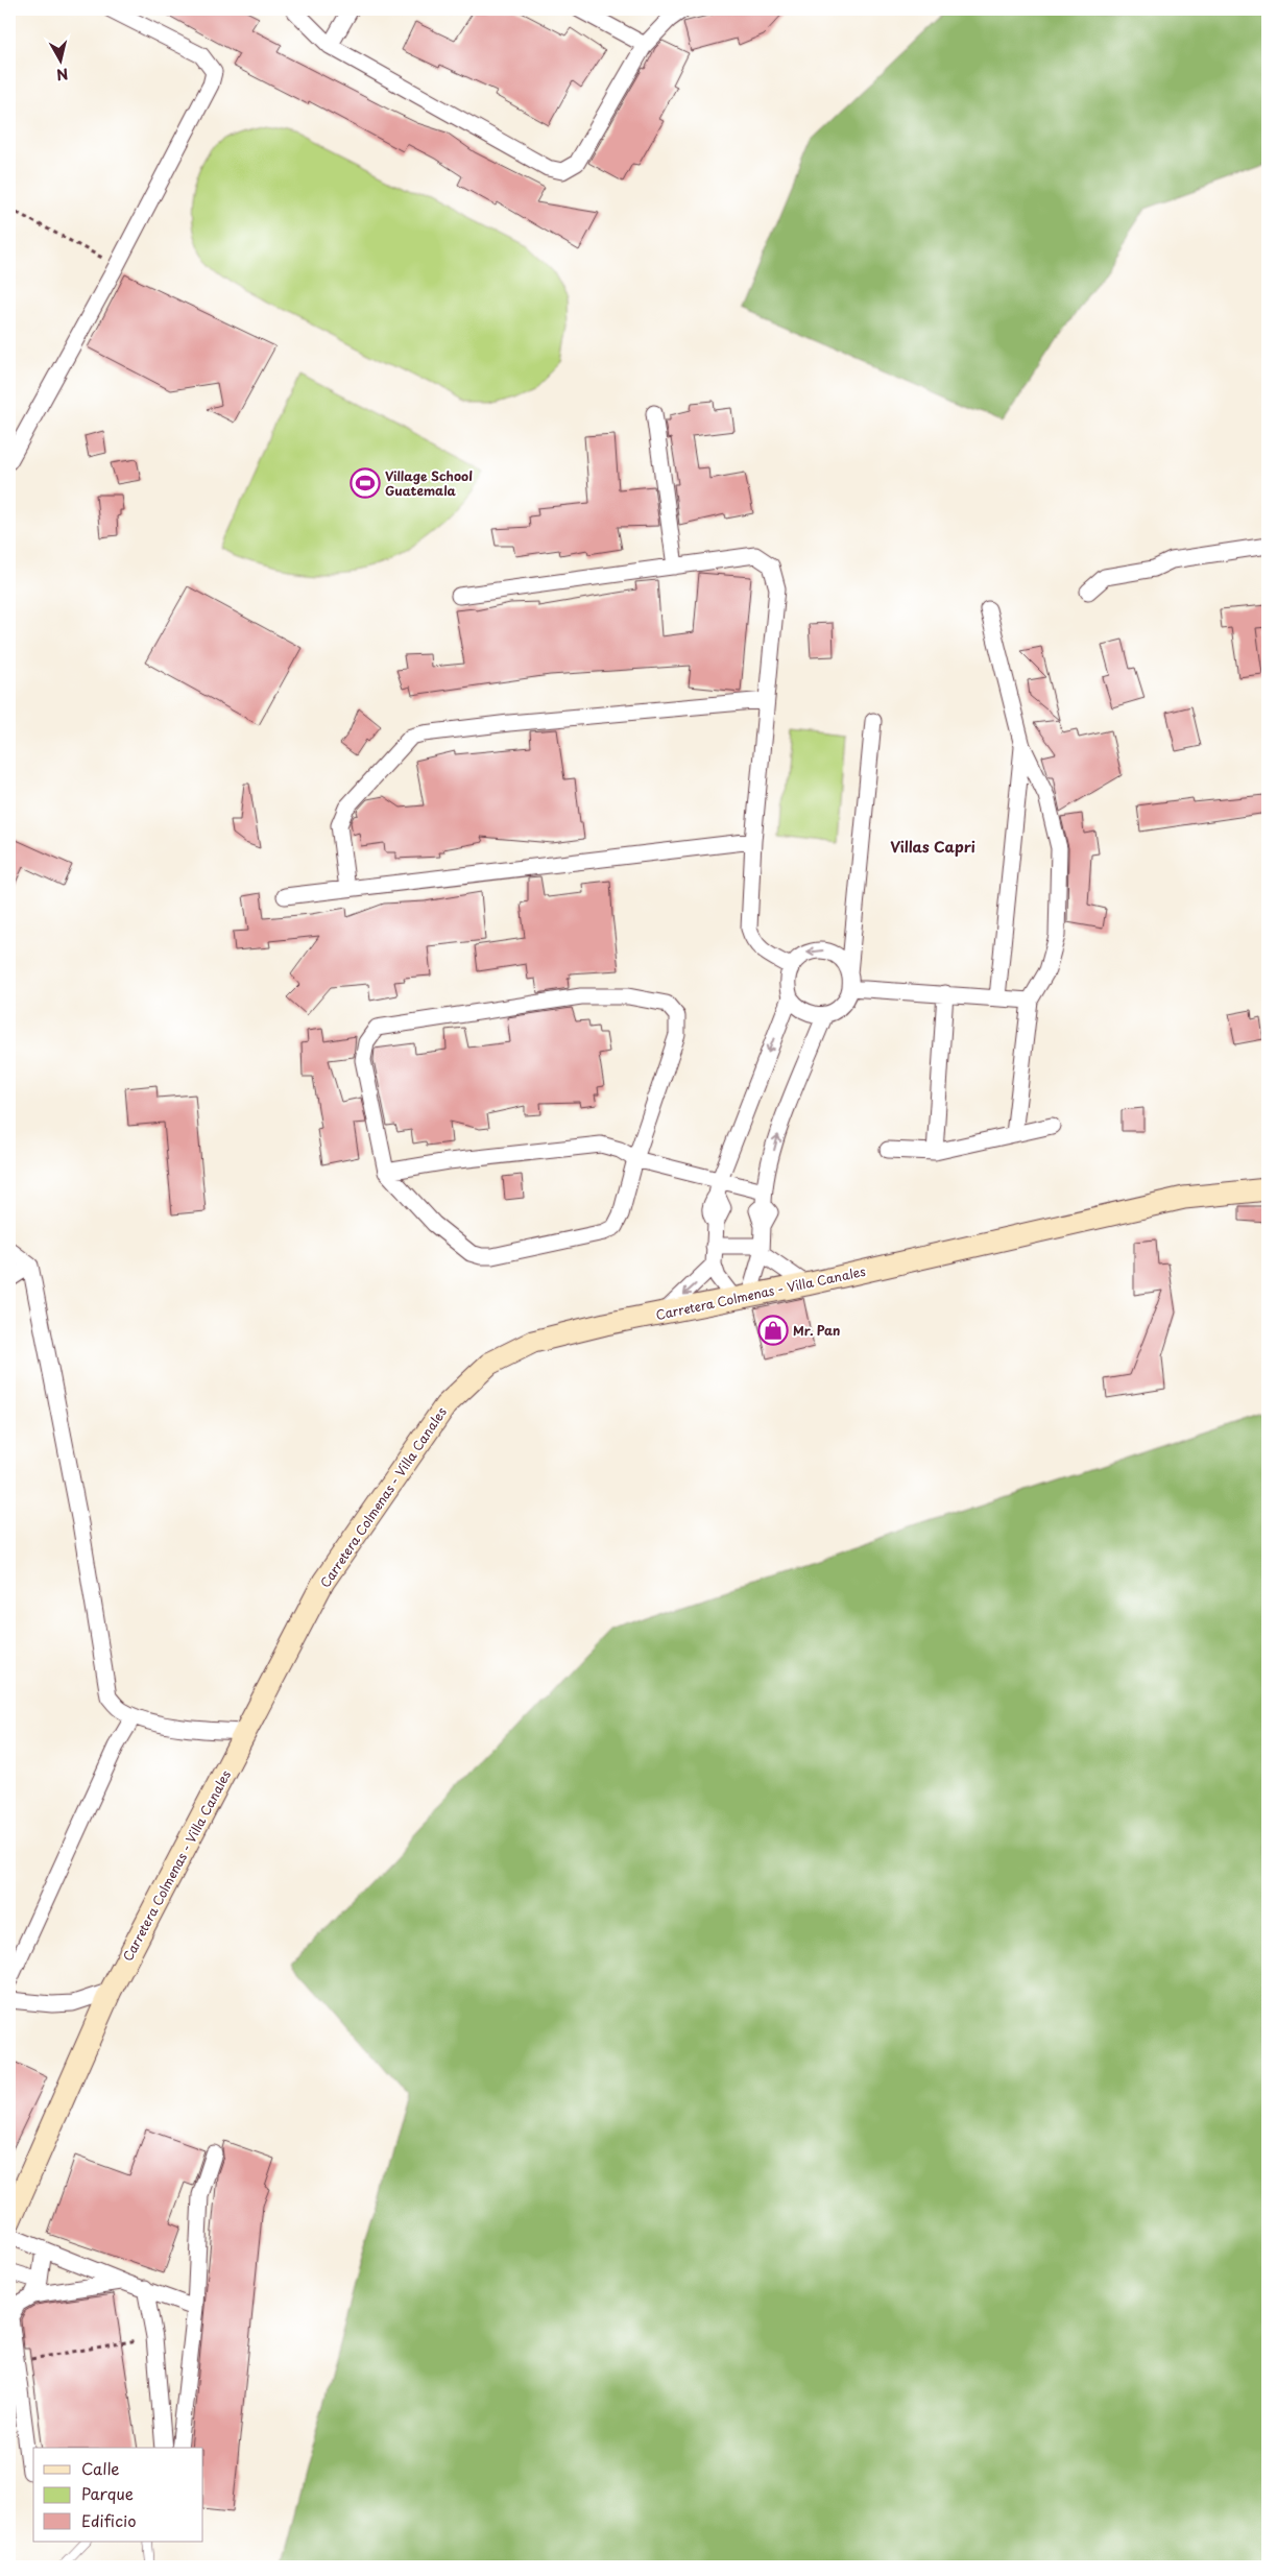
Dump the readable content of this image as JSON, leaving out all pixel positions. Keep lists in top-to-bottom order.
{
  "streets": {
    "street": ["Carretera Colmenas - Villa Canales"]
  },
  "districts": ["Villas Capri"],
  "places": {
    "sports": ["Village School Guatemala"],
    "shop": ["Mr. Pan"]
  },
  "legend": ["Calle", "Parque", "Edificio"],
  "north": "bottom"
}
